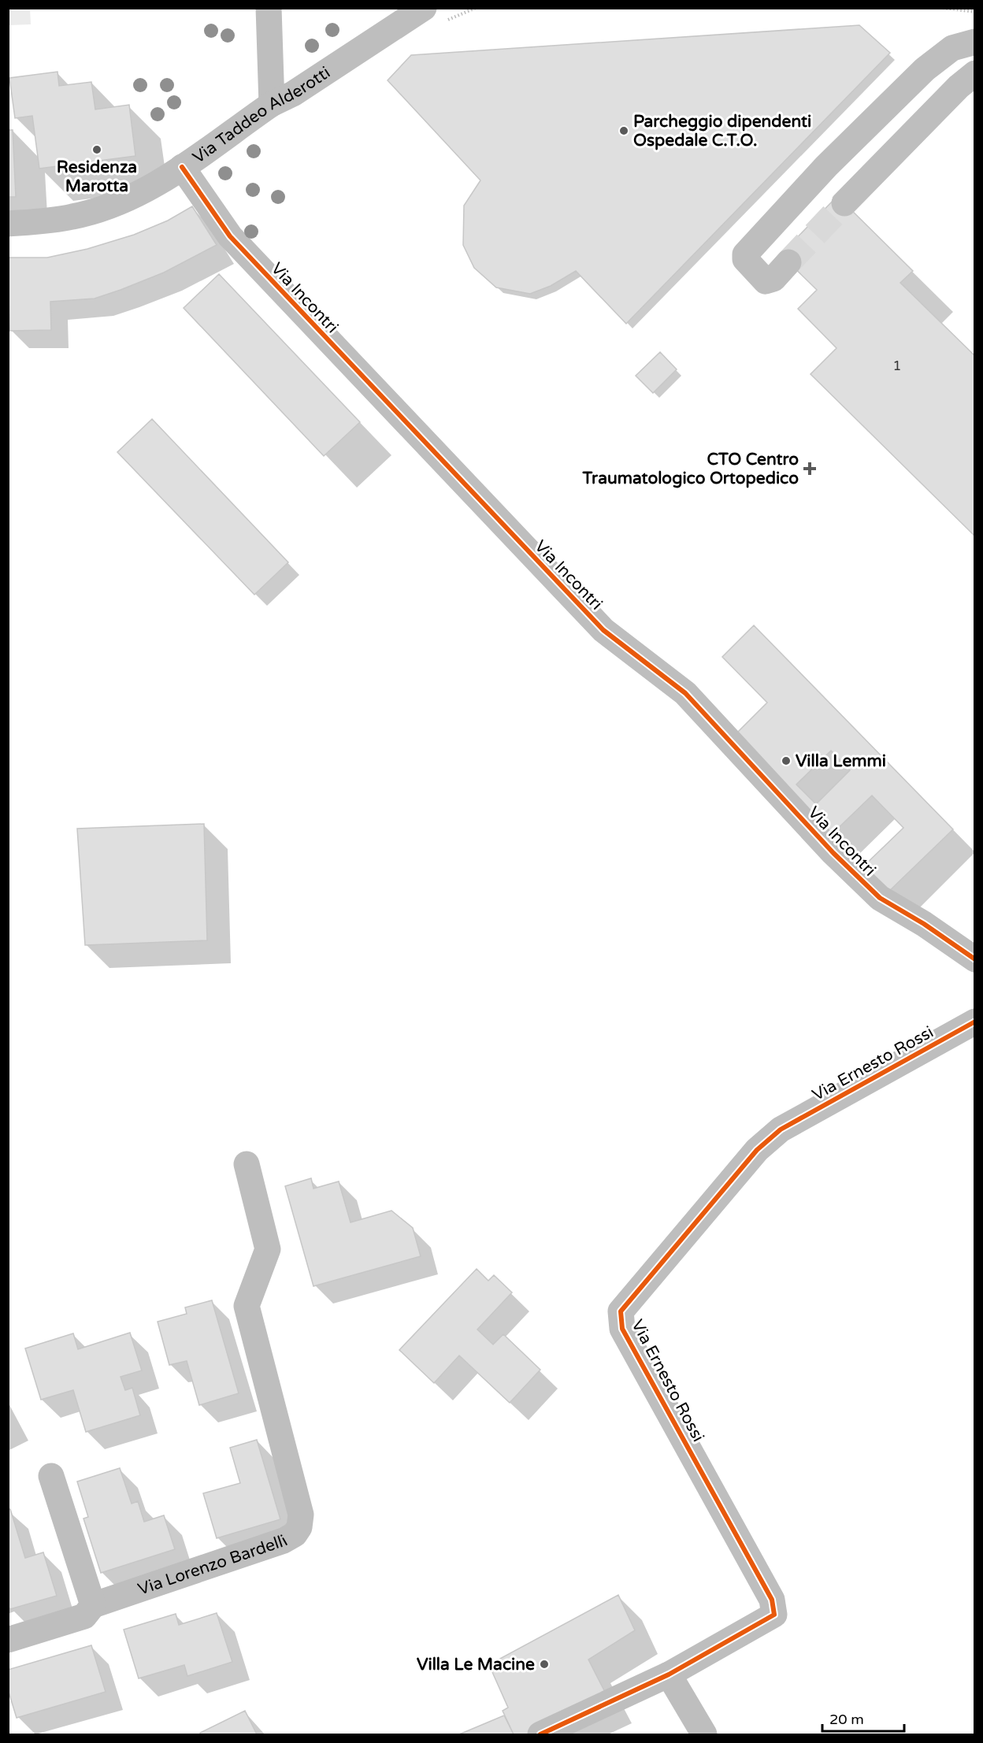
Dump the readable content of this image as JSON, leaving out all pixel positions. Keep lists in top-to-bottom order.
{
  "streets": {
    "street": [
      "Via Taddeo Alderotti",
      "Via Incontri",
      "Via Ernesto Rossi",
      "Via Lorenzo Bardelli"
    ]
  },
  "crossings": [
    ["Via Taddeo Alderotti", "Via Incontri"]
  ],
  "places": {
    "other": [
      "Parcheggio dipendenti Ospedale C.T.O.",
      "Residenza Marotta",
      "Villa Lemmi",
      "Villa Le Macine"
    ],
    "health": ["CTO Centro Traumatologico Ortopedico"]
  },
  "house_numbers": ["1"],
  "scale_bar": "20 m"
}
